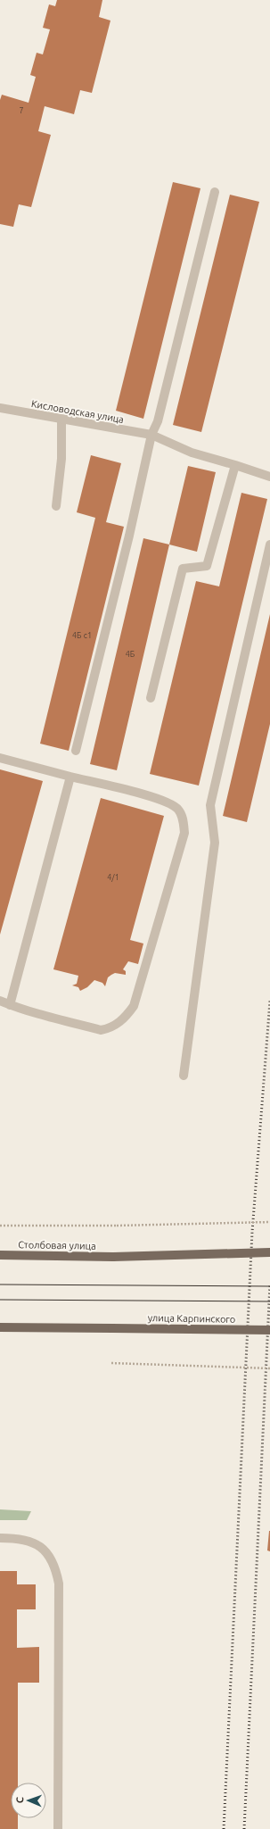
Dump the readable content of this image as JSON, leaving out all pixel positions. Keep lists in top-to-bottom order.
{
  "streets": {
    "main road": ["Столбовая улица", "улица Карпинского"],
    "street": ["Кисловодская улица"]
  },
  "house_numbers": [
    "7",
    "4Б с1",
    "4Б",
    "4/1"
  ],
  "north": "left"
}
